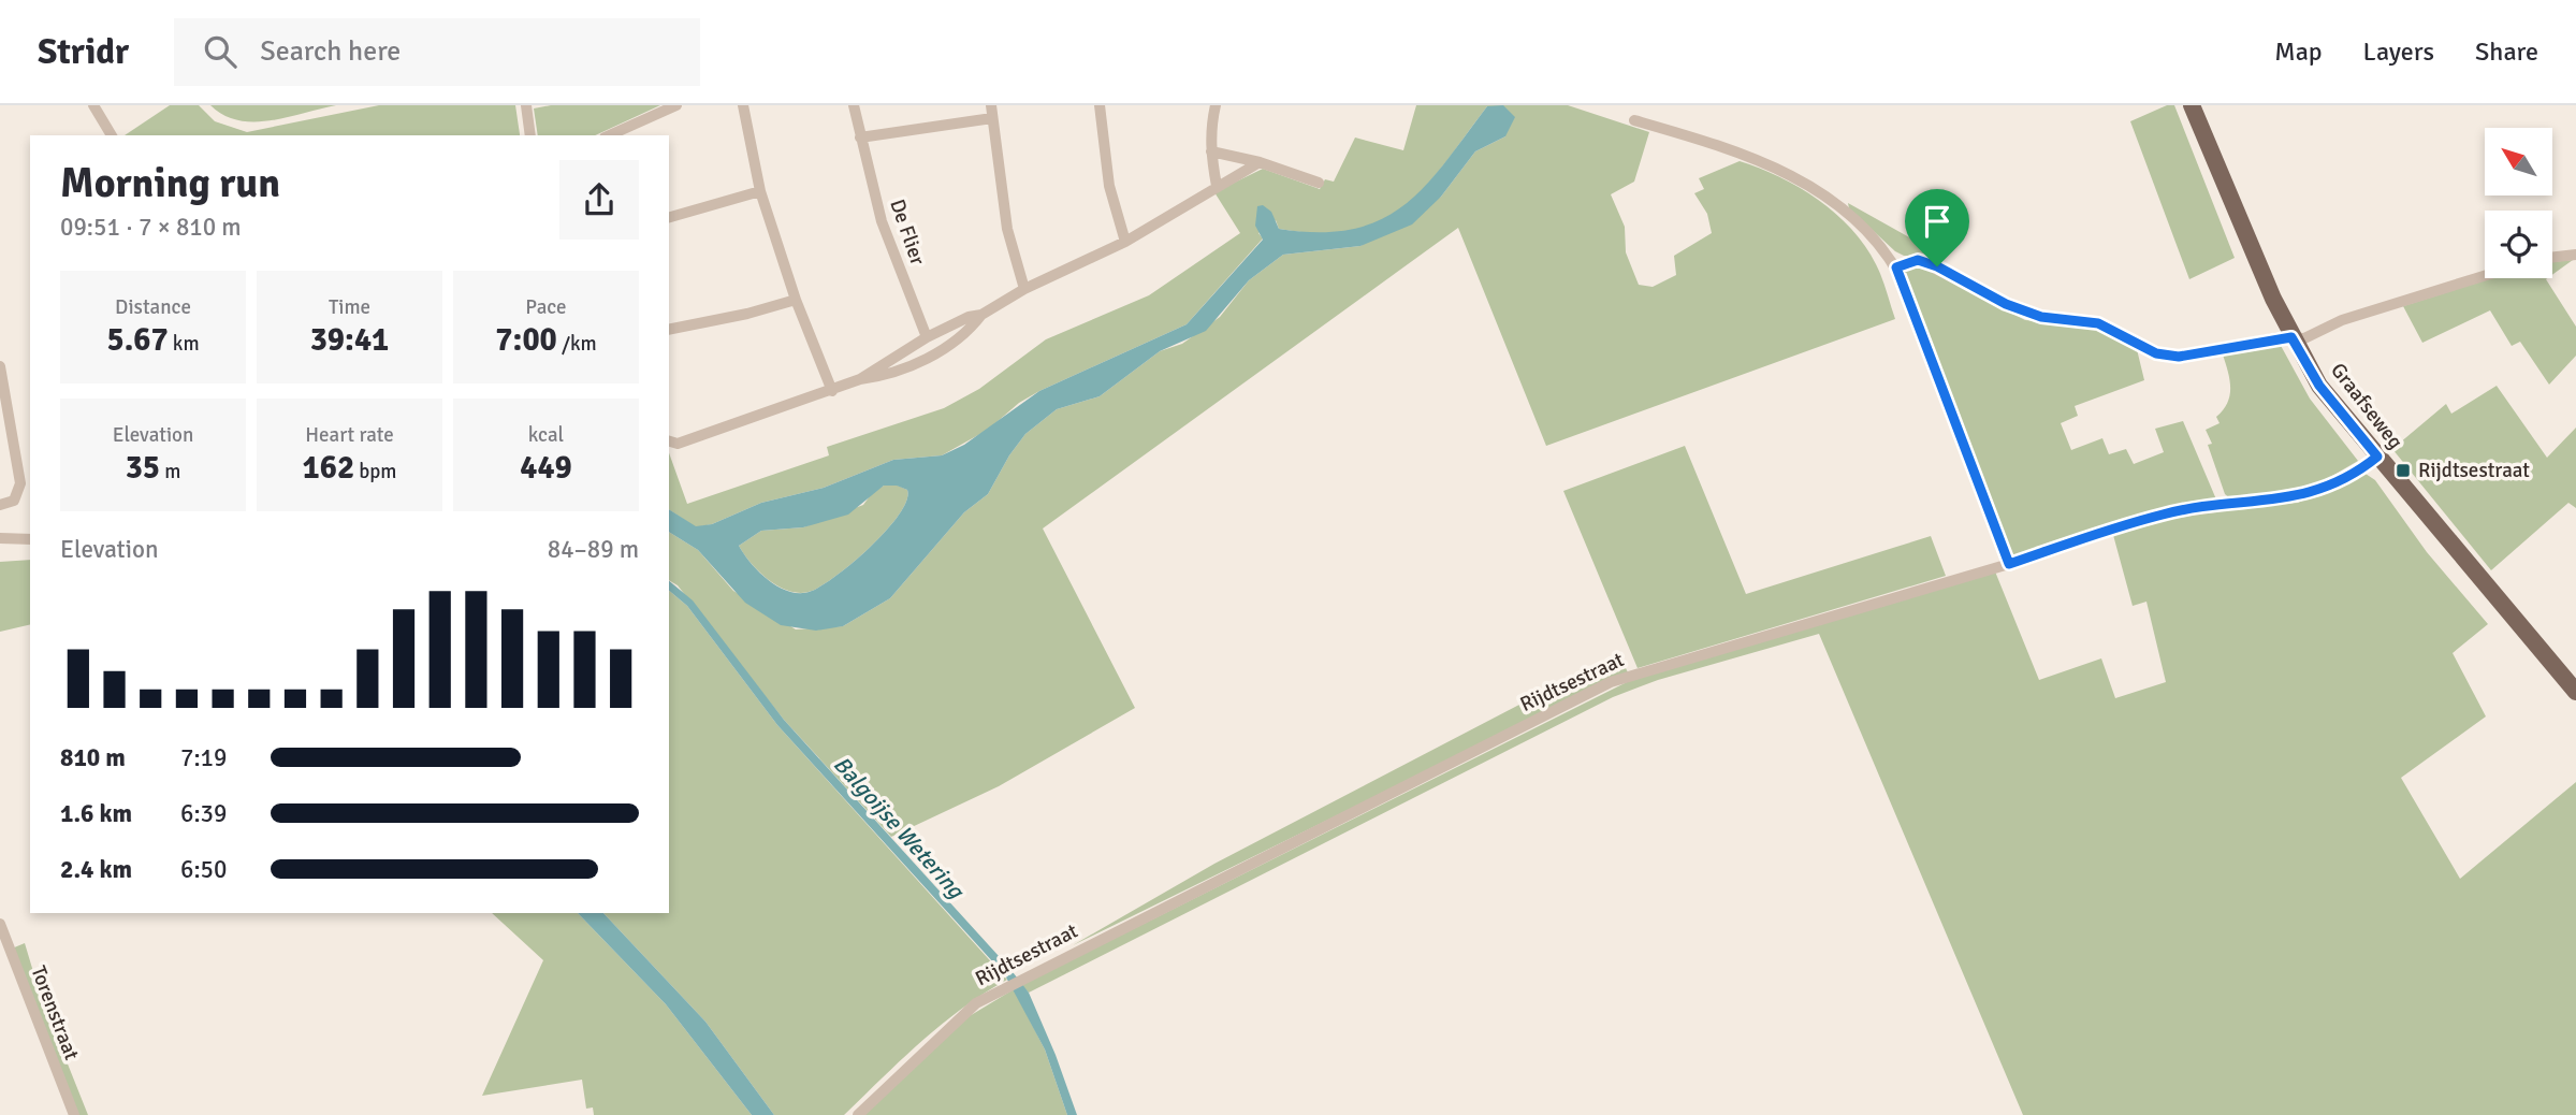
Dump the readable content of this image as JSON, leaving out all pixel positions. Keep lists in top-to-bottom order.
{
  "streets": {
    "main road": ["Graafseweg"],
    "street": ["De Flier", "Rijdtsestraat", "Torenstraat"]
  },
  "crossings": [
    ["Graafseweg", "Rijdtsestraat"]
  ],
  "water": ["Balgoijse Wetering"],
  "places": {
    "transit": ["Rijdtsestraat"]
  },
  "north": "top left",
  "page": {
    "header": "Stridr",
    "search": "Search here",
    "nav": ["Map", "Layers", "Share"],
    "heading": ["Morning run", "09:51 · 7 × 810 m"],
    "stats": [
      ["Distance", "5.67 km"],
      ["Time", "39:41"],
      ["Pace", "7:00 /km"],
      ["Elevation", "35 m"],
      ["Heart rate", "162 bpm"],
      ["kcal", "449"]
    ],
    "chart": ["Elevation", "84–89 m"],
    "list": [
      {
        "name": "810 m",
        "note": "7:19"
      },
      {
        "name": "1.6 km",
        "note": "6:39"
      },
      {
        "name": "2.4 km",
        "note": "6:50"
      }
    ]
  }
}
